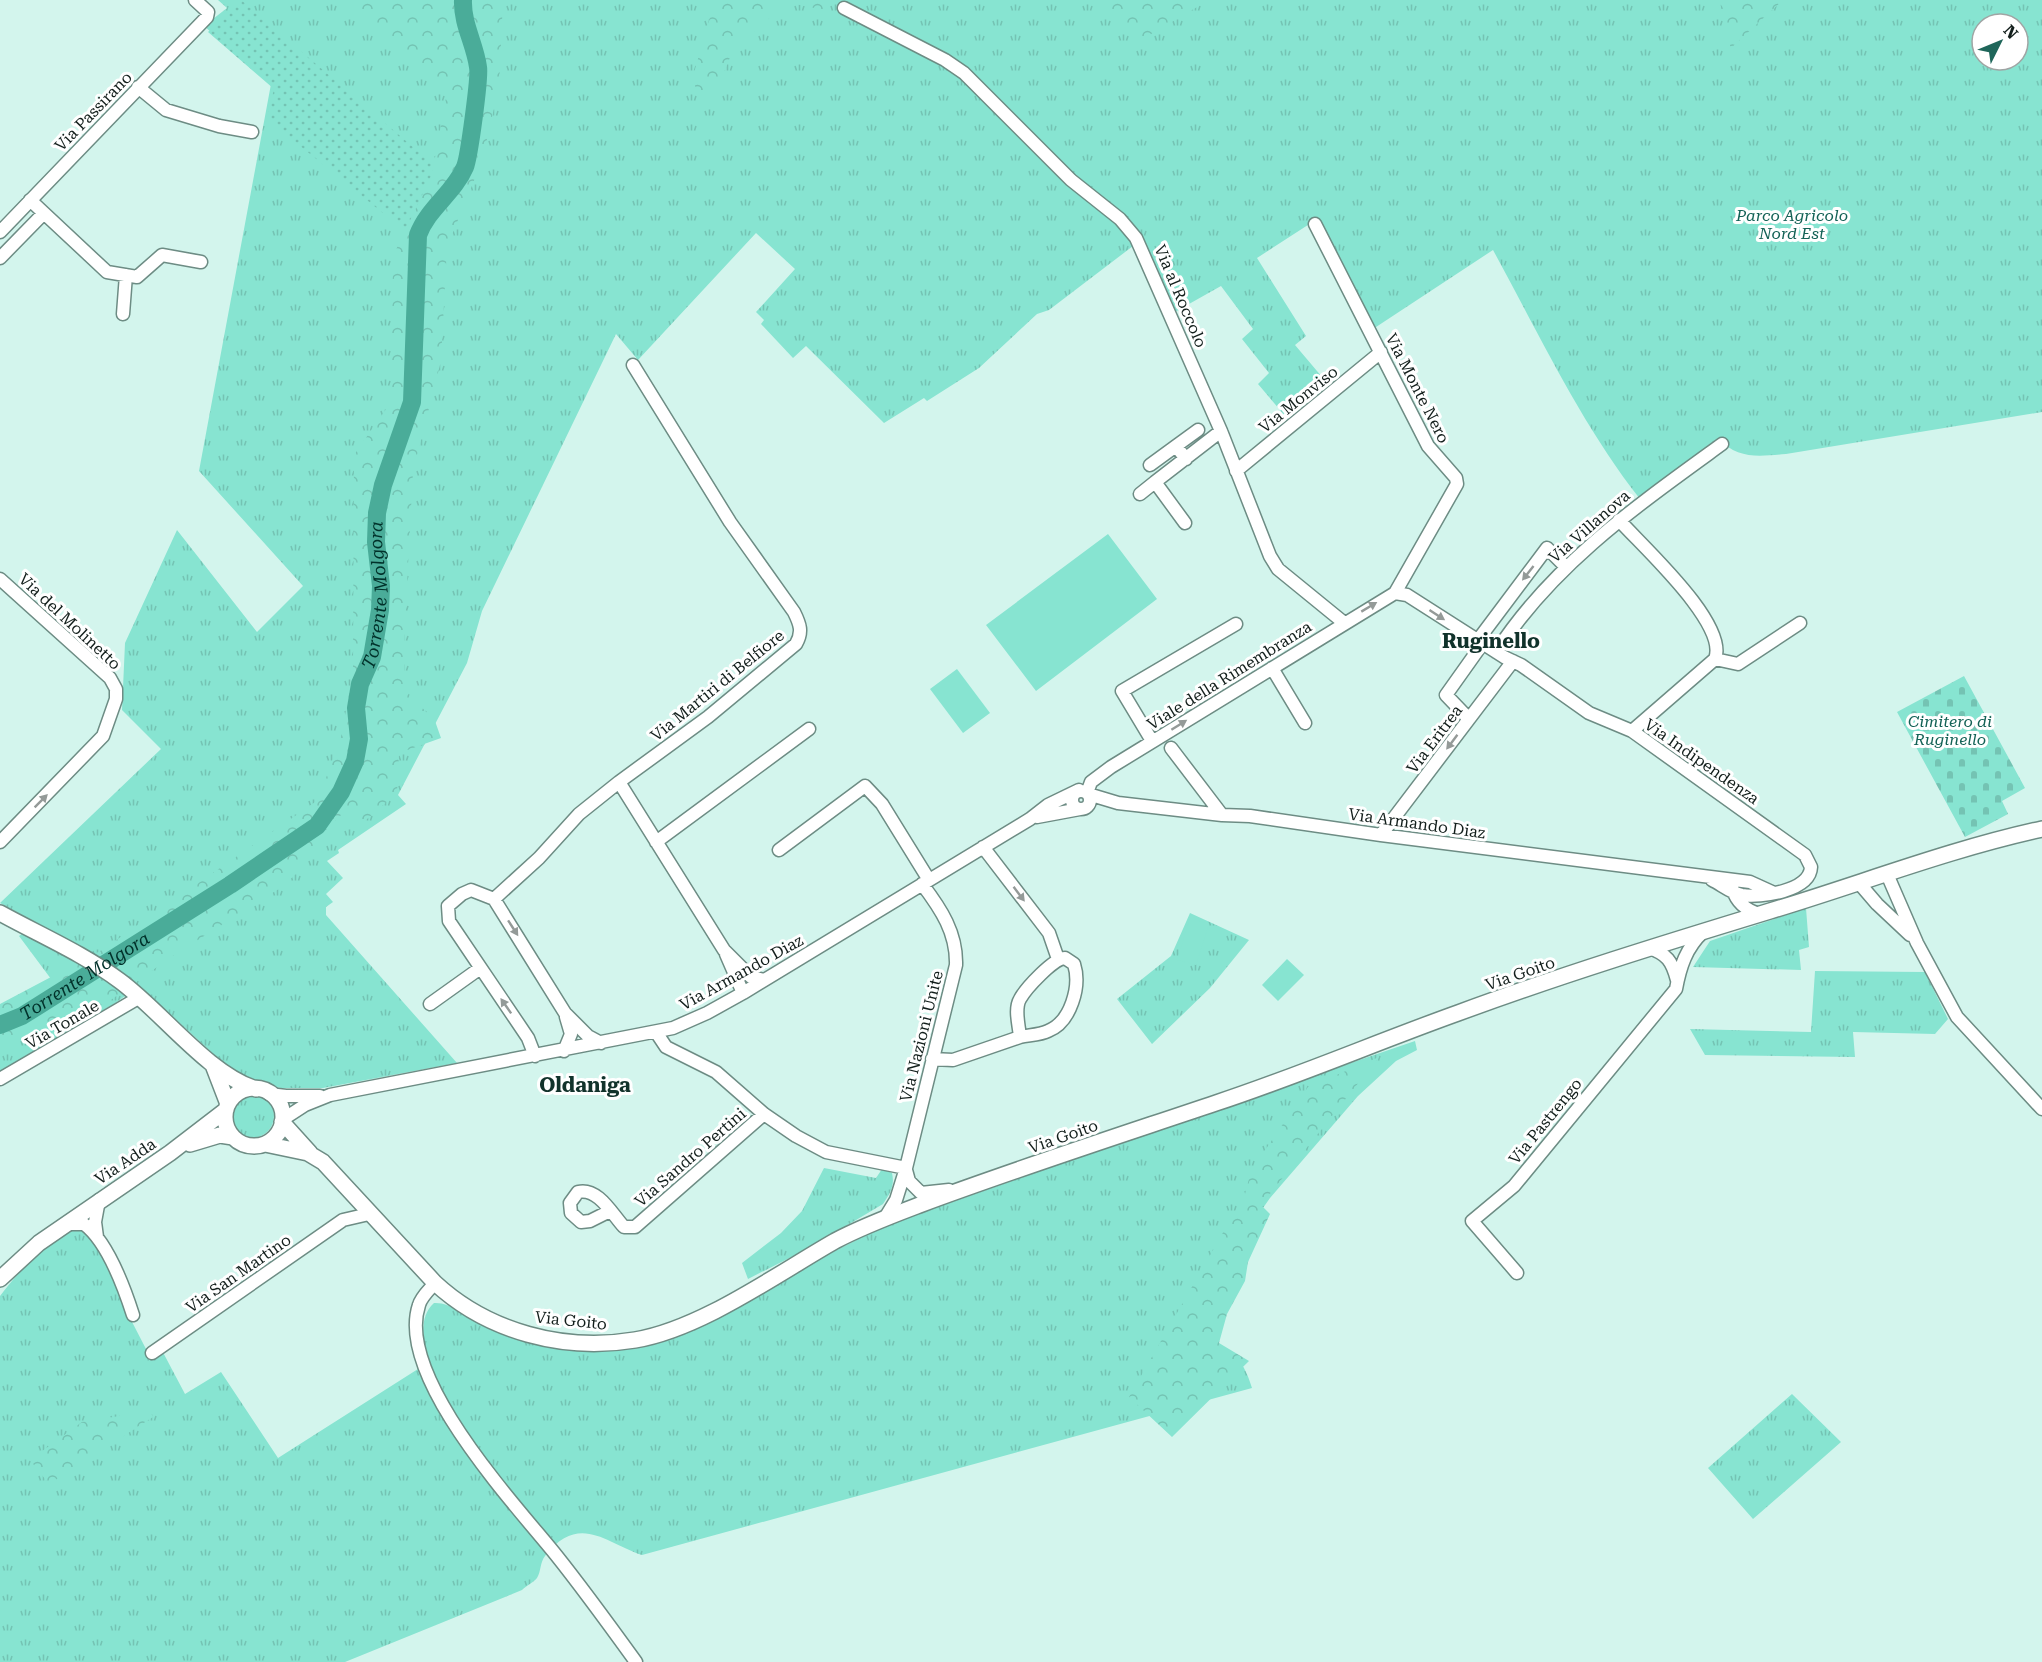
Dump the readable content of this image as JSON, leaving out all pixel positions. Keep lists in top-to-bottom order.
{
  "streets": {
    "street": [
      "Via Passirano",
      "Via al Roccolo",
      "Via Monte Nero",
      "Via Monviso",
      "Via Villanova",
      "Via del Molinetto",
      "Viale della Rimembranza",
      "Via Martiri di Belfiore",
      "Via Eritrea",
      "Via Indipendenza",
      "Via Armando Diaz",
      "Via Goito",
      "Via Tonale",
      "Via Nazioni Unite",
      "Via Pastrengo",
      "Via Sandro Pertini",
      "Via Adda",
      "Via San Martino"
    ]
  },
  "crossings": [
    ["Via al Roccolo", "Via Monviso"],
    ["Via al Roccolo", "Viale della Rimembranza"],
    ["Via Monte Nero", "Via Monviso"],
    ["Via Monte Nero", "Viale della Rimembranza"],
    ["Via Monte Nero", "Via Indipendenza"],
    ["Via Villanova", "Via Indipendenza"],
    ["Viale della Rimembranza", "Via Indipendenza"],
    ["Viale della Rimembranza", "Via Armando Diaz"],
    ["Via Eritrea", "Via Indipendenza"],
    ["Via Eritrea", "Via Armando Diaz"],
    ["Via Indipendenza", "Via Armando Diaz"],
    ["Via Armando Diaz", "Via Goito"],
    ["Via Armando Diaz", "Via Nazioni Unite"],
    ["Via Armando Diaz", "Via Adda"],
    ["Via Goito", "Via Nazioni Unite"],
    ["Via Goito", "Via Pastrengo"],
    ["Via Goito", "Via Adda"],
    ["Via Goito", "Via San Martino"]
  ],
  "one_way": ["Viale della Rimembranza", "Via Eritrea"],
  "districts": ["Ruginello", "Oldaniga"],
  "water": ["Torrente Molgora"],
  "parks": ["Parco Agricolo Nord Est", "Cimitero di Ruginello"],
  "north": "top right"
}
